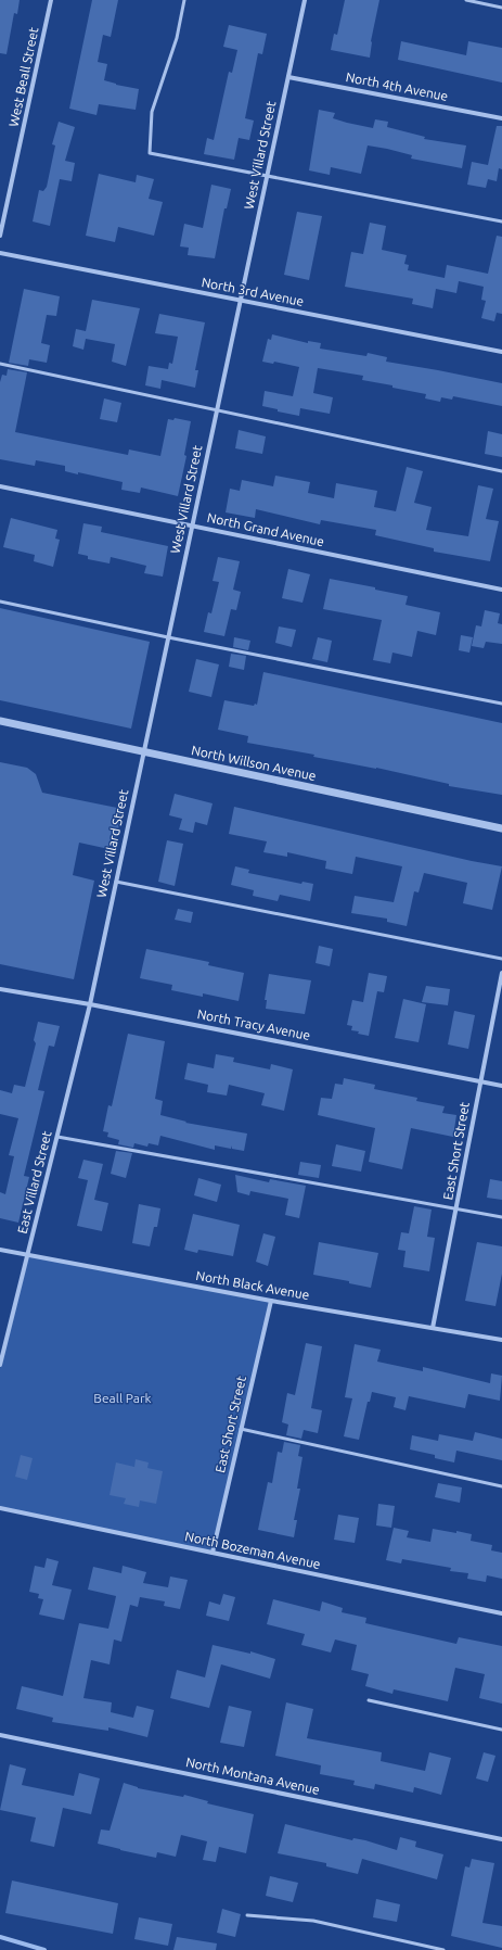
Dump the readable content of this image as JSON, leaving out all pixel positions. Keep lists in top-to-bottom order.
{
  "streets": {
    "street": [
      "West Beall Street",
      "North 4th Avenue",
      "West Villard Street",
      "North 3rd Avenue",
      "North Grand Avenue",
      "North Willson Avenue",
      "North Tracy Avenue",
      "East Short Street",
      "East Villard Street",
      "North Black Avenue",
      "North Bozeman Avenue",
      "North Montana Avenue"
    ]
  },
  "crossings": [
    ["North 4th Avenue", "West Villard Street"],
    ["West Villard Street", "North 3rd Avenue"],
    ["West Villard Street", "North Grand Avenue"],
    ["West Villard Street", "North Willson Avenue"],
    ["West Villard Street", "North Tracy Avenue"],
    ["West Villard Street", "East Villard Street"],
    ["North Tracy Avenue", "East Short Street"],
    ["North Tracy Avenue", "East Villard Street"],
    ["East Short Street", "North Black Avenue"],
    ["East Short Street", "North Bozeman Avenue"],
    ["East Villard Street", "North Black Avenue"]
  ],
  "parks": ["Beall Park"]
}
